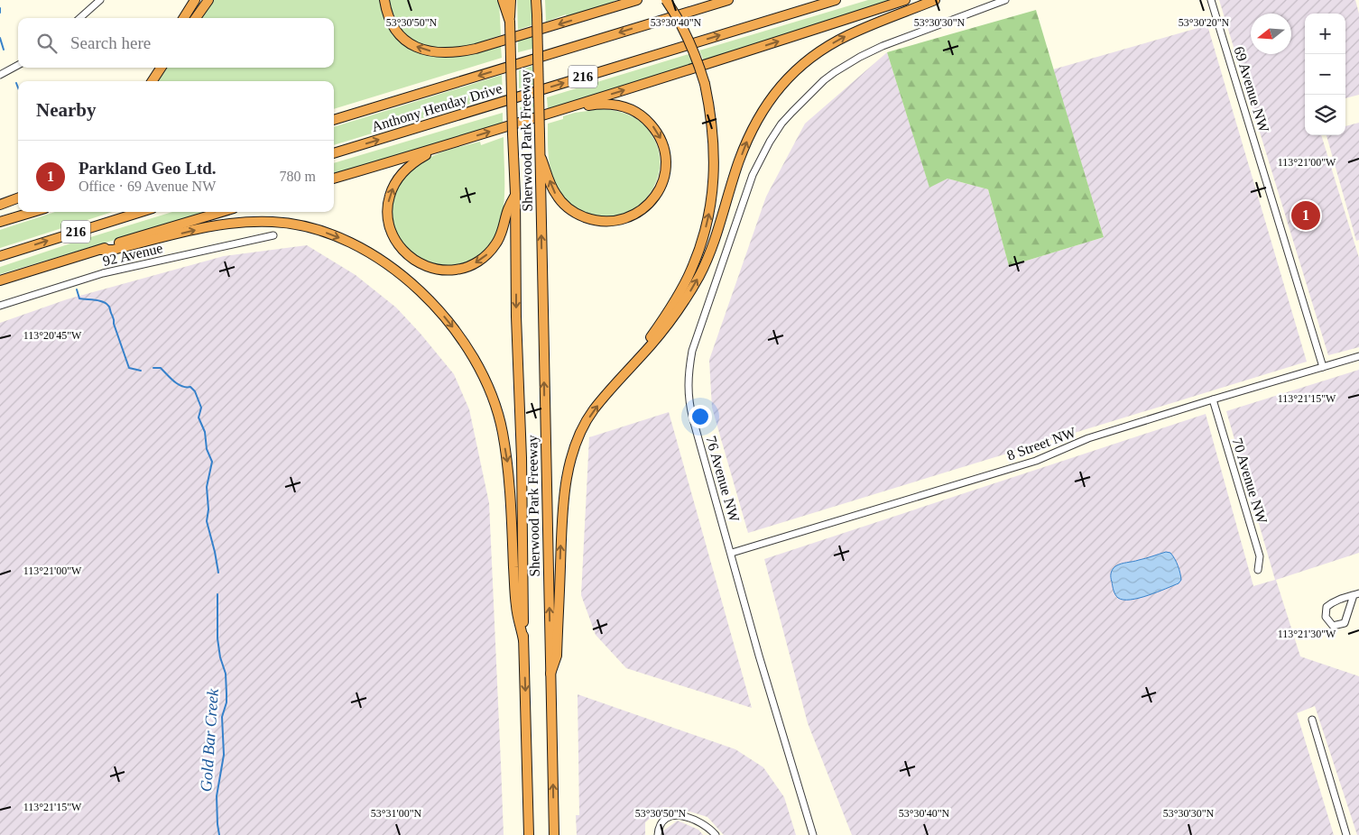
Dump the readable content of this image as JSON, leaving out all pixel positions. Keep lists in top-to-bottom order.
{
  "streets": {
    "highway": ["216", "Anthony Henday Drive", "Sherwood Park Freeway"],
    "street": [
      "69 Avenue NW",
      "92 Avenue",
      "8 Street NW",
      "76 Avenue NW",
      "70 Avenue NW"
    ]
  },
  "crossings": [
    ["69 Avenue NW", "8 Street NW"],
    ["8 Street NW", "76 Avenue NW"],
    ["8 Street NW", "70 Avenue NW"]
  ],
  "water": ["Gold Bar Creek"],
  "north": "left",
  "page": {
    "map_buttons": ["+", "−"],
    "search": "Search here",
    "heading": "Nearby",
    "list": [
      {
        "mark": "1",
        "name": "Parkland Geo Ltd.",
        "note": "Office · 69 Avenue NW",
        "value": "780 m"
      }
    ],
    "pins": "1"
  },
  "coordinates": [
    "53°30'50\"N",
    "53°30'40\"N",
    "53°30'30\"N",
    "53°30'20\"N",
    "113°21'00\"W",
    "113°20'45\"W",
    "113°21'15\"W",
    "113°21'30\"W",
    "53°31'00\"N"
  ]
}
